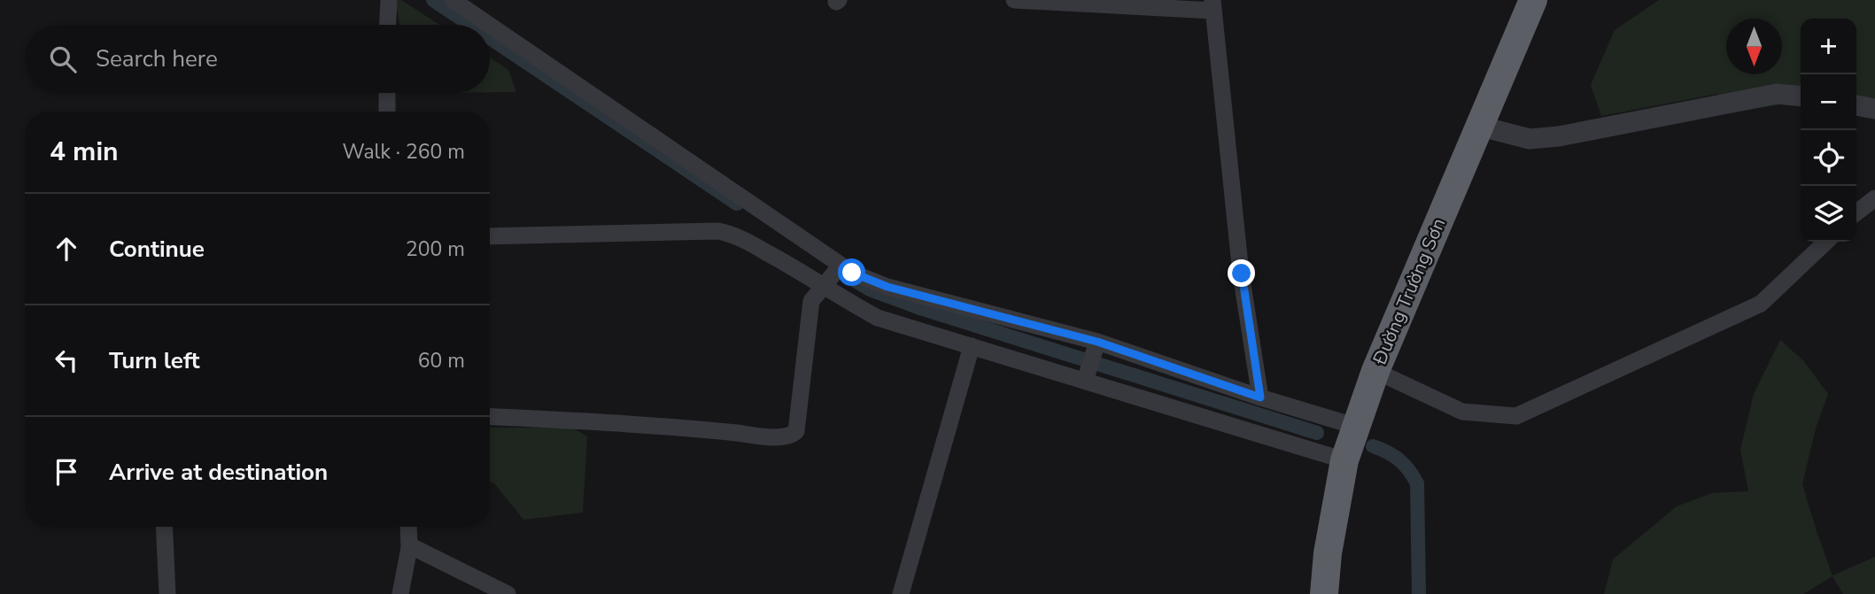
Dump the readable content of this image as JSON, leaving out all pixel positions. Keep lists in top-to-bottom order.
{
  "streets": {
    "highway": ["Đường Trường Sơn"]
  },
  "north": "bottom",
  "page": {
    "map_buttons": ["+", "−"],
    "search": "Search here",
    "heading": ["4 min", "Walk · 260 m"],
    "list": [
      ["Continue", "200 m"],
      ["Turn left", "60 m"],
      "Arrive at destination"
    ]
  }
}
